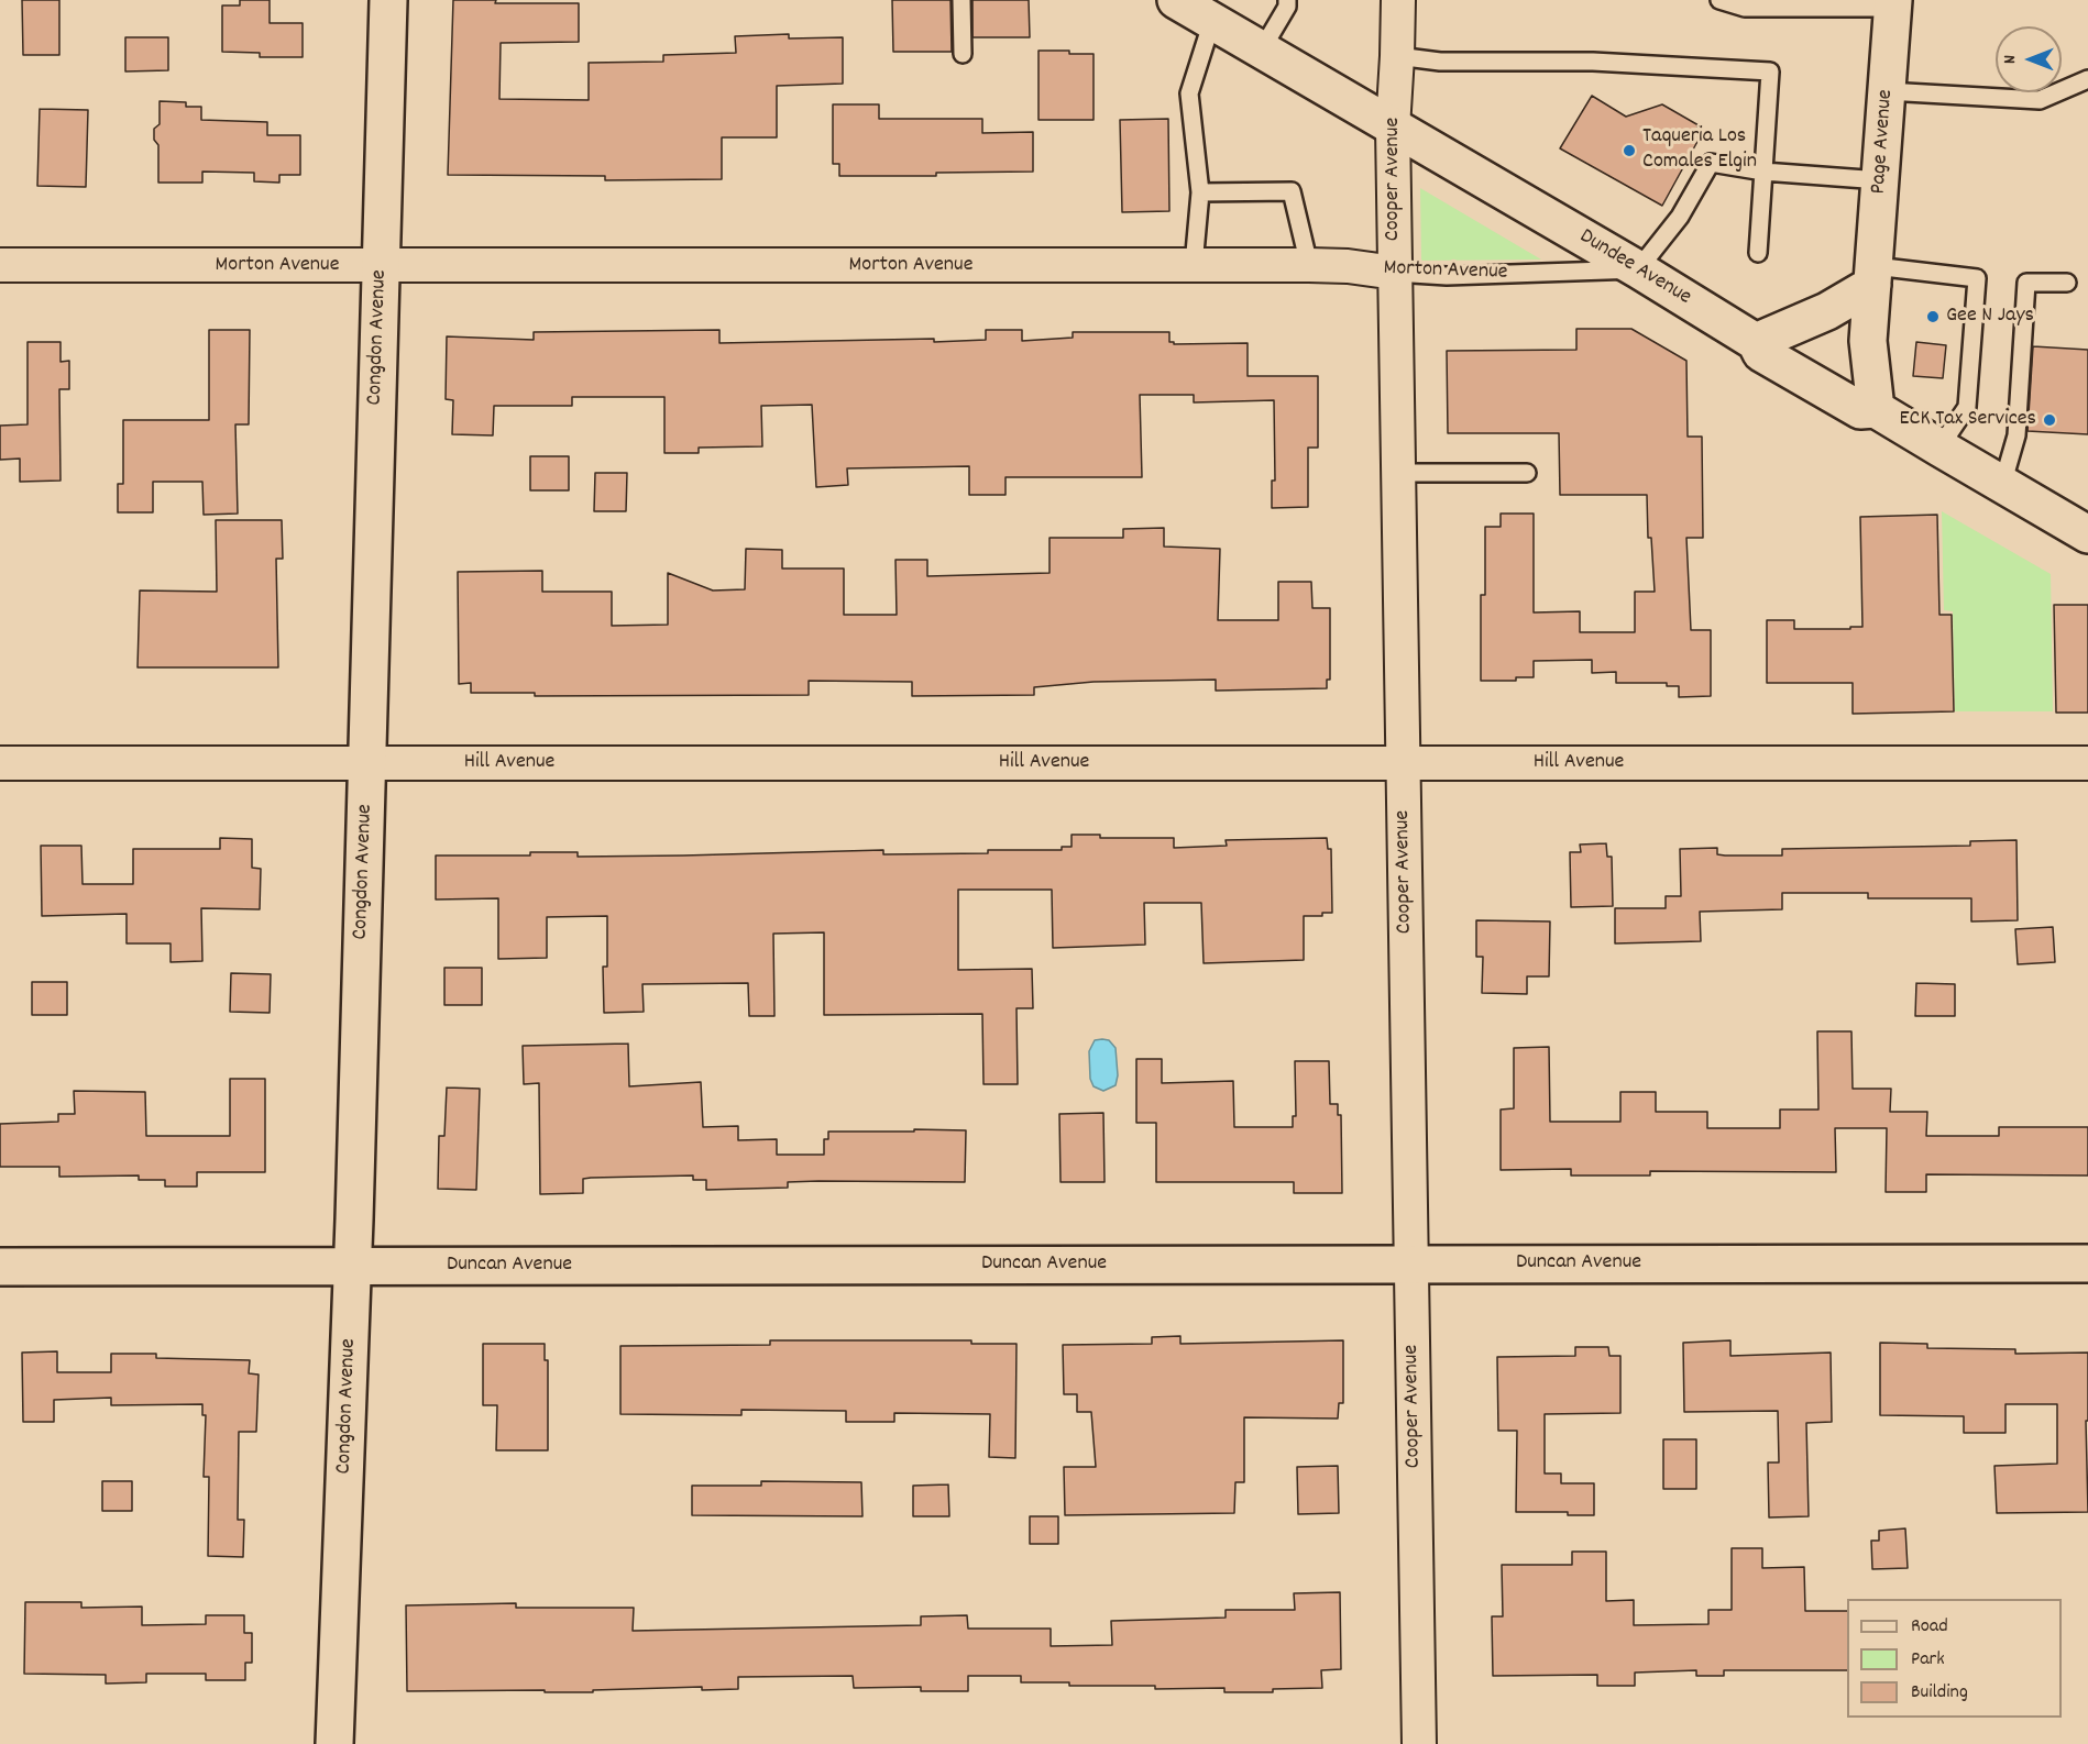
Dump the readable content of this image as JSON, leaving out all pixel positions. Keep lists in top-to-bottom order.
{
  "streets": {
    "street": [
      "Page Avenue",
      "Cooper Avenue",
      "Morton Avenue",
      "Dundee Avenue",
      "Congdon Avenue",
      "Hill Avenue",
      "Duncan Avenue"
    ]
  },
  "crossings": [
    ["Page Avenue", "Dundee Avenue"],
    ["Cooper Avenue", "Morton Avenue"],
    ["Cooper Avenue", "Dundee Avenue"],
    ["Cooper Avenue", "Hill Avenue"],
    ["Cooper Avenue", "Duncan Avenue"],
    ["Morton Avenue", "Dundee Avenue"],
    ["Morton Avenue", "Congdon Avenue"],
    ["Congdon Avenue", "Hill Avenue"],
    ["Congdon Avenue", "Duncan Avenue"]
  ],
  "places": ["Taqueria Los Comales Elgin", "Gee N Jays", "ECK Tax Services"],
  "legend": ["Road", "Park", "Building"],
  "north": "left"
}
